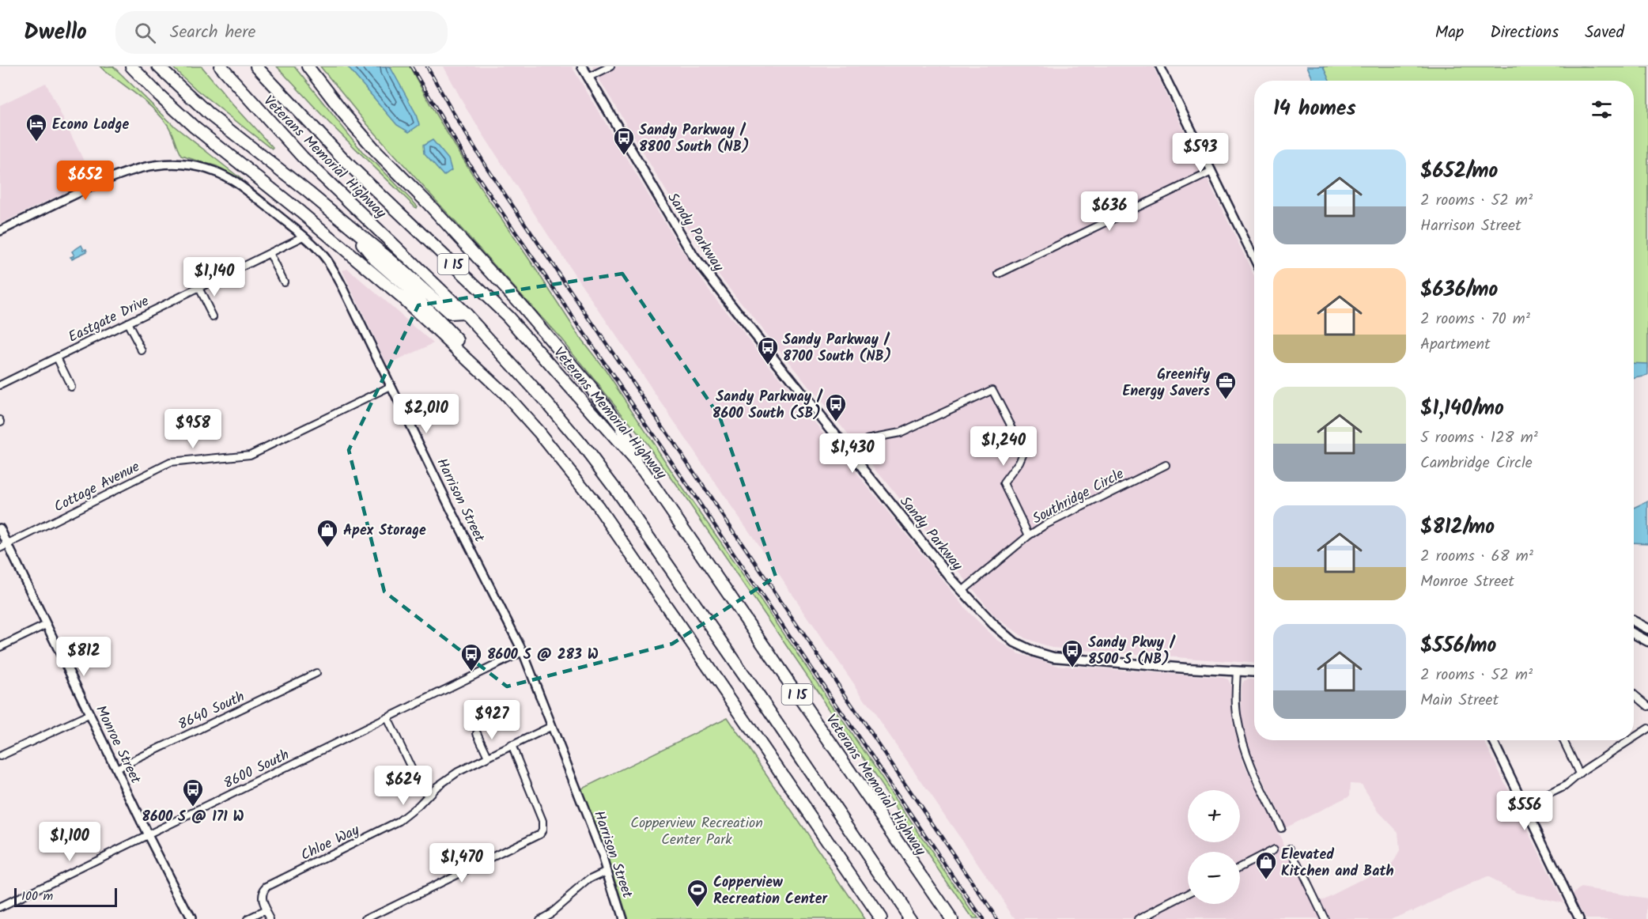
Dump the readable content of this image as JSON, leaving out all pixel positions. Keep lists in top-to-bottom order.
{
  "streets": {
    "highway": ["Veterans Memorial Highway", "I 15"],
    "main road": ["Sandy Parkway"],
    "street": [
      "Eastgate Drive",
      "Cottage Avenue",
      "Southridge Circle",
      "Harrison Street",
      "8640 South",
      "Monroe Street",
      "8600 South",
      "Chloe Way"
    ]
  },
  "crossings": [
    ["Sandy Parkway", "Southridge Circle"],
    ["Eastgate Drive", "Harrison Street"],
    ["Cottage Avenue", "Harrison Street"],
    ["Cottage Avenue", "Monroe Street"],
    ["Harrison Street", "8600 South"],
    ["Harrison Street", "Chloe Way"],
    ["8640 South", "Monroe Street"],
    ["Monroe Street", "8600 South"]
  ],
  "parks": ["Copperview Recreation Center Park"],
  "places": {
    "hotel": ["Econo Lodge"],
    "bus stop": [
      "Sandy Parkway / 8800 South (NB)",
      "Sandy Parkway / 8700 South (NB)",
      "Sandy Parkway / 8600 South (SB)",
      "Sandy Pkwy / 8500 S (NB)",
      "8600 S @ 283 W",
      "8600 S @ 171 W"
    ],
    "office": ["Greenify Energy Savers"],
    "shop": ["Apex Storage", "Elevated Kitchen and Bath"],
    "sports": ["Copperview Recreation Center"]
  },
  "scale_bar": "100 m",
  "page": {
    "header": "Dwello",
    "search": "Search here",
    "nav": ["Map", "Directions", "Saved"],
    "heading": "14 homes",
    "price": [
      "$593",
      "$652",
      "$636",
      "$1,140",
      "$2,010",
      "$958",
      "$1,240",
      "$1,430",
      "$812",
      "$927",
      "$624",
      "$556",
      "$1,100",
      "$1,470"
    ],
    "list": [
      {
        "name": "$652/mo",
        "note": "2 rooms · 52 m² · Harrison Street"
      },
      {
        "name": "$636/mo",
        "note": "2 rooms · 70 m² · Apartment"
      },
      {
        "name": "$1,140/mo",
        "note": "5 rooms · 128 m² · Cambridge Circle"
      },
      {
        "name": "$812/mo",
        "note": "2 rooms · 68 m² · Monroe Street"
      },
      {
        "name": "$556/mo",
        "note": "2 rooms · 52 m² · Main Street"
      }
    ],
    "map_buttons": ["+", "−"],
    "scale": "100 m"
  }
}
